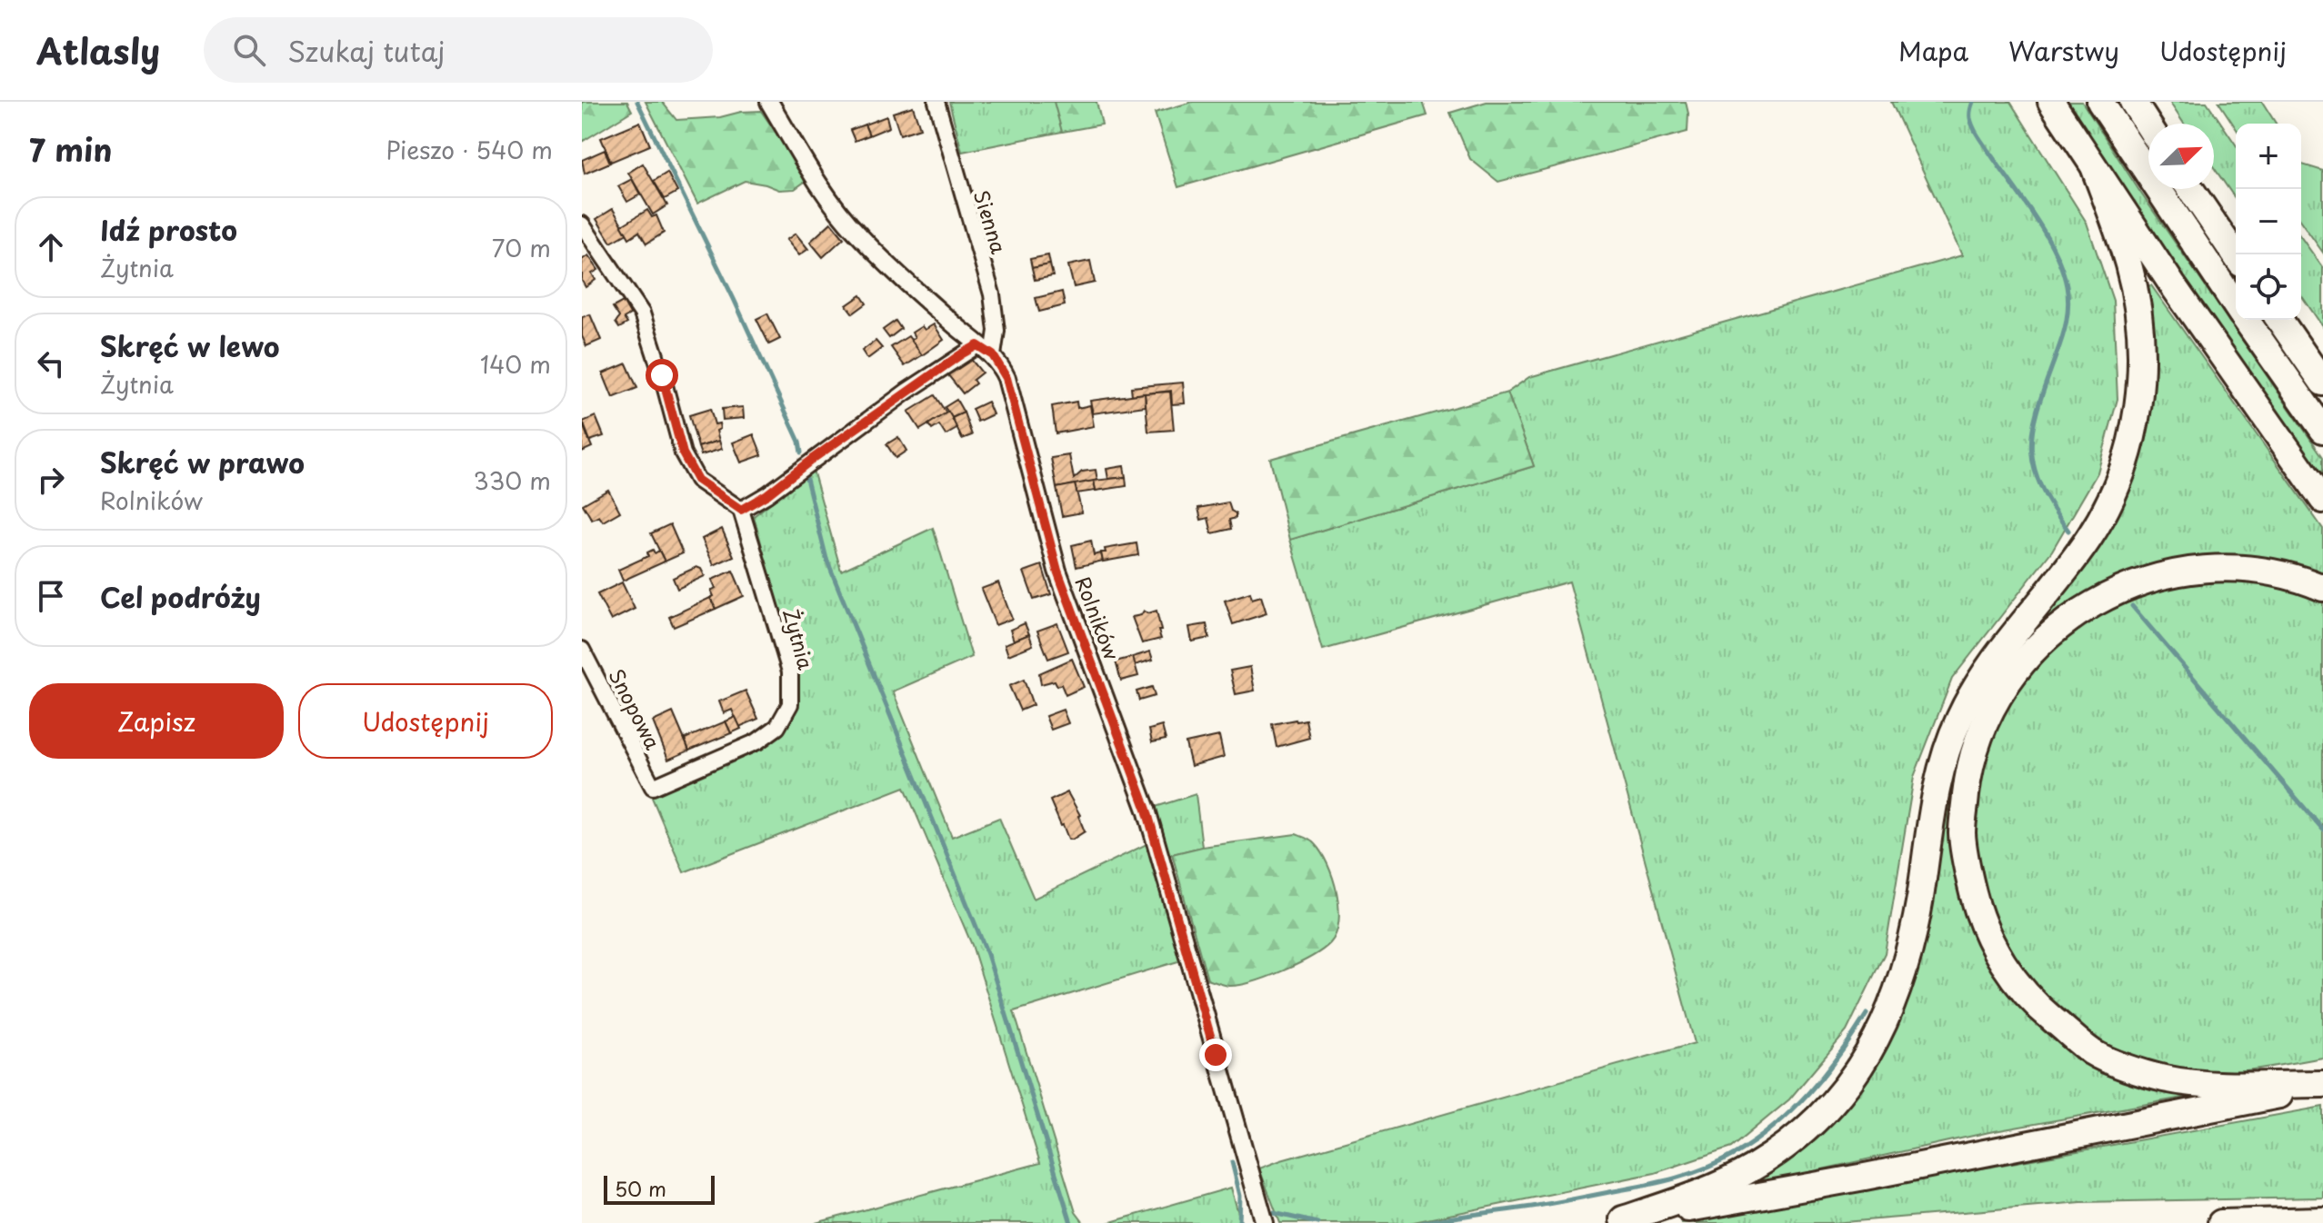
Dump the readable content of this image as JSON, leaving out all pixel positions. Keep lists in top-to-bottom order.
{
  "streets": {
    "street": [
      "Sienna",
      "Rolników",
      "Żytnia",
      "Snopowa"
    ]
  },
  "crossings": [
    ["Sienna", "Rolników"],
    ["Żytnia", "Snopowa"]
  ],
  "scale_bar": "50 m",
  "north": "top right",
  "page": {
    "header": "Atlasly",
    "search": "Szukaj tutaj",
    "nav": ["Mapa", "Warstwy", "Udostępnij"],
    "heading": ["7 min", "Pieszo · 540 m"],
    "map_buttons": ["+", "−"],
    "list": [
      ["Idź prosto", "Żytnia", "70 m"],
      ["Skręć w lewo", "Żytnia", "140 m"],
      ["Skręć w prawo", "Rolników", "330 m"],
      "Cel podróży"
    ],
    "buttons": ["Zapisz", "Udostępnij"],
    "scale": "50 m"
  }
}
